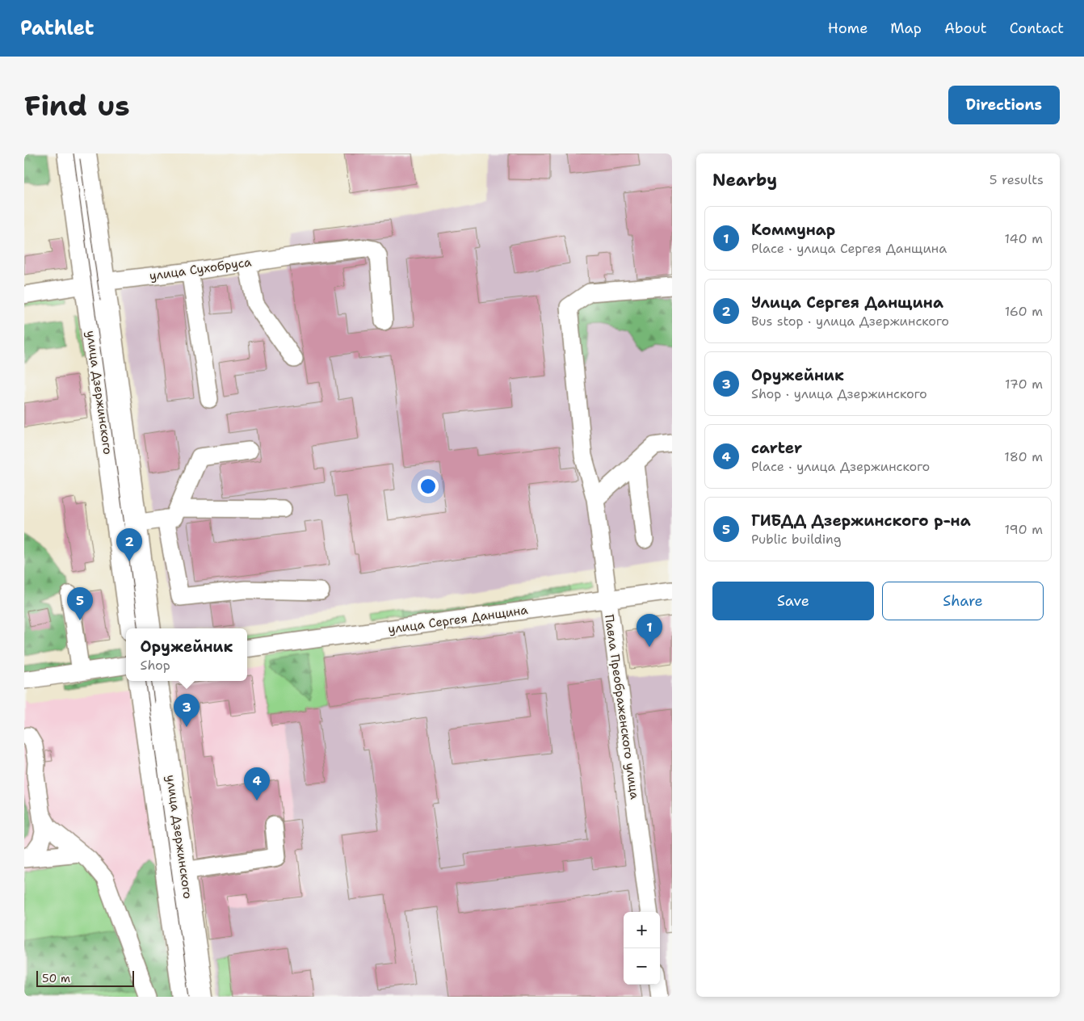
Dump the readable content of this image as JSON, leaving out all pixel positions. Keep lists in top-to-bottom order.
{
  "streets": {
    "main road": ["улица Дзержинского"],
    "street": ["улица Сухобруса", "улица Сергея Данщина", "Павла Преображенского улица"]
  },
  "crossings": [
    ["улица Сухобруса", "улица Дзержинского"],
    ["улица Сергея Данщина", "Павла Преображенского улица"]
  ],
  "scale_bar": "50 m",
  "page": {
    "header": "Pathlet",
    "nav": [
      "Home",
      "Map",
      "About",
      "Contact"
    ],
    "buttons": [
      "Directions",
      ["Save", "Share"]
    ],
    "title": "Find us",
    "heading": ["Nearby", "5 results"],
    "list": [
      {
        "mark": "1",
        "name": "Коммунар",
        "note": "Place · улица Сергея Данщина",
        "value": "140 m"
      },
      {
        "mark": "2",
        "name": "Улица Сергея Данщина",
        "note": "Bus stop · улица Дзержинского",
        "value": "160 m"
      },
      {
        "mark": "3",
        "name": "Оружейник",
        "note": "Shop · улица Дзержинского",
        "value": "170 m"
      },
      {
        "mark": "4",
        "name": "carter",
        "note": "Place · улица Дзержинского",
        "value": "180 m"
      },
      {
        "mark": "5",
        "name": "ГИБДД Дзержинского р-на",
        "note": "Public building",
        "value": "190 m"
      }
    ],
    "pins": [
      "2",
      "5",
      "1",
      "3",
      "4"
    ],
    "popup": ["Оружейник", "Shop"],
    "map_buttons": ["+", "−"],
    "scale": "50 m"
  }
}
